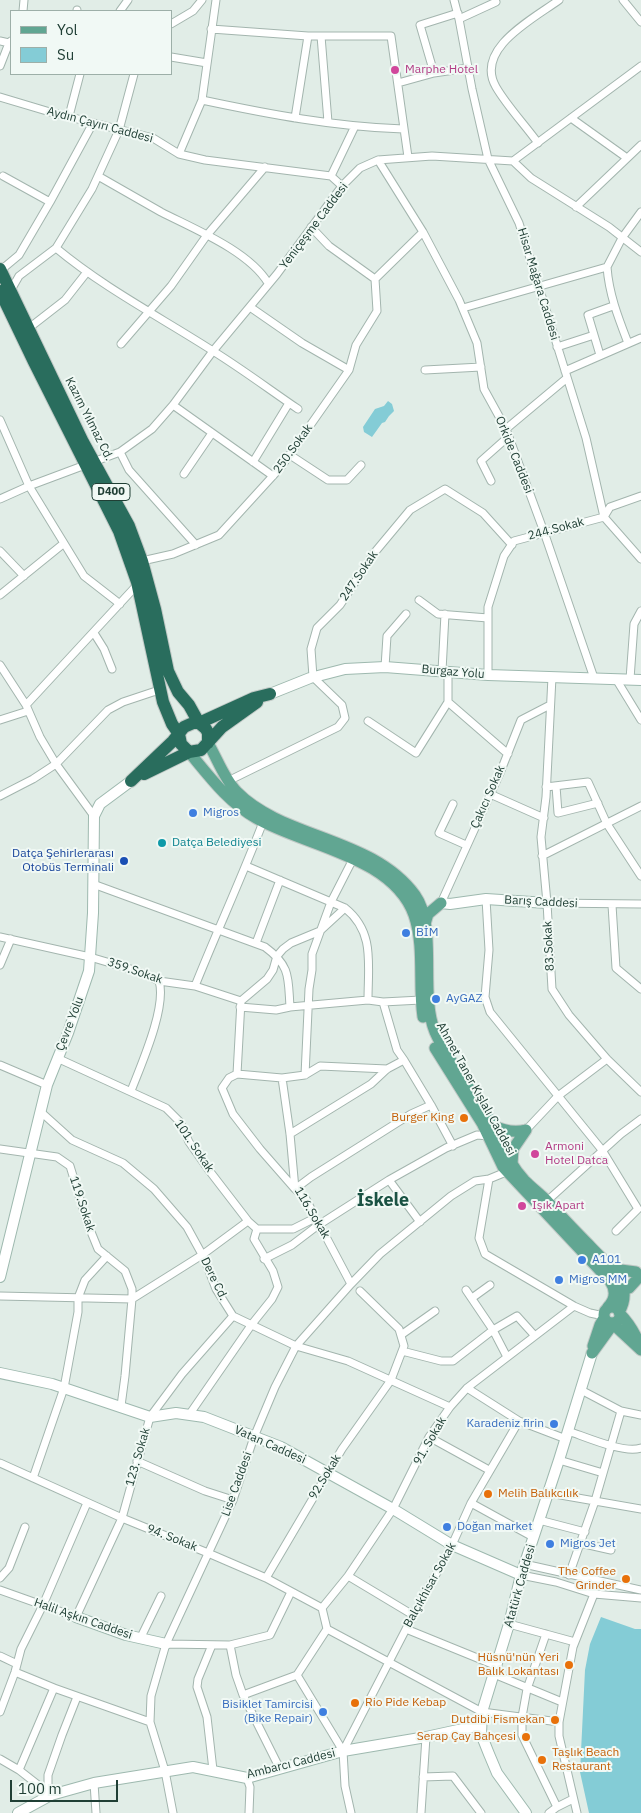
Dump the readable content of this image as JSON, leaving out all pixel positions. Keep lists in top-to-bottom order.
{
  "streets": {
    "highway": ["Kazım Yılmaz Cd.", "D400"],
    "main road": ["Ahmet Taner Kışlalı Caddesi"],
    "street": [
      "Aydın Çayırı Caddesi",
      "Yeniçeşme Caddesi",
      "Hisar Mağara Caddesi",
      "250.Sokak",
      "Orkide Caddesi",
      "244.Sokak",
      "247.Sokak",
      "Burgaz Yolu",
      "Çakıcı Sokak",
      "Barış Caddesi",
      "83.Sokak",
      "359.Sokak",
      "Çevre Yolu",
      "101. Sokak",
      "119.Sokak",
      "116.Sokak",
      "Dere Cd.",
      "91. Sokak",
      "Vatan Caddesi",
      "123. Sokak",
      "92.Sokak",
      "Lise Caddesi",
      "94. Sokak",
      "Balçıkhisar Sokak",
      "Atatürk Caddesi",
      "Halil Aşkın Caddesi",
      "Ambarcı Caddesi"
    ]
  },
  "crossings": [
    ["Yeniçeşme Caddesi", "Hisar Mağara Caddesi"],
    ["Yeniçeşme Caddesi", "Kazım Yılmaz Cd."],
    ["Yeniçeşme Caddesi", "Orkide Caddesi"],
    ["Hisar Mağara Caddesi", "244.Sokak"],
    ["Kazım Yılmaz Cd.", "250.Sokak"],
    ["Kazım Yılmaz Cd.", "D400"],
    ["Kazım Yılmaz Cd.", "Ahmet Taner Kışlalı Caddesi"],
    ["Orkide Caddesi", "244.Sokak"],
    ["Orkide Caddesi", "Burgaz Yolu"],
    ["D400", "Ahmet Taner Kışlalı Caddesi"],
    ["244.Sokak", "247.Sokak"],
    ["244.Sokak", "Burgaz Yolu"],
    ["247.Sokak", "Burgaz Yolu"],
    ["Burgaz Yolu", "83.Sokak"],
    ["Çakıcı Sokak", "Barış Caddesi"],
    ["Çakıcı Sokak", "83.Sokak"],
    ["Barış Caddesi", "83.Sokak"],
    ["359.Sokak", "Çevre Yolu"],
    ["359.Sokak", "Ahmet Taner Kışlalı Caddesi"],
    ["Çevre Yolu", "101. Sokak"],
    ["Çevre Yolu", "119.Sokak"],
    ["Çevre Yolu", "Dere Cd."],
    ["Ahmet Taner Kışlalı Caddesi", "Lise Caddesi"],
    ["119.Sokak", "Vatan Caddesi"],
    ["116.Sokak", "Lise Caddesi"],
    ["Dere Cd.", "123. Sokak"],
    ["91. Sokak", "Vatan Caddesi"],
    ["91. Sokak", "94. Sokak"],
    ["Vatan Caddesi", "123. Sokak"],
    ["Vatan Caddesi", "92.Sokak"],
    ["Vatan Caddesi", "Lise Caddesi"],
    ["Vatan Caddesi", "Balçıkhisar Sokak"],
    ["Vatan Caddesi", "Atatürk Caddesi"],
    ["123. Sokak", "94. Sokak"],
    ["123. Sokak", "Halil Aşkın Caddesi"],
    ["92.Sokak", "94. Sokak"],
    ["Lise Caddesi", "94. Sokak"],
    ["Lise Caddesi", "Halil Aşkın Caddesi"],
    ["Lise Caddesi", "Ambarcı Caddesi"],
    ["Balçıkhisar Sokak", "Ambarcı Caddesi"],
    ["Atatürk Caddesi", "Ambarcı Caddesi"]
  ],
  "districts": ["İskele"],
  "places": [
    "Marphe Hotel",
    "Migros",
    "Datça Belediyesi",
    "Datça Şehirlerarası Otobüs Terminali",
    "BİM",
    "AyGAZ",
    "Burger King",
    "Armoni Hotel Datca",
    "Işık Apart",
    "A101",
    "Migros MM",
    "Karadeniz firin",
    "Melih Balıkcılık",
    "Doğan market",
    "Migros Jet",
    "The Coffee Grinder",
    "Hüsnü'nün Yeri Balık Lokantası",
    "Rio Pide Kebap",
    "Bisiklet Tamircisi (Bike Repair)",
    "Dutdibi Fismekan",
    "Serap Çay Bahçesi",
    "Taşlık Beach Restaurant"
  ],
  "legend": ["Yol", "Su"],
  "scale_bar": "100 m"
}
